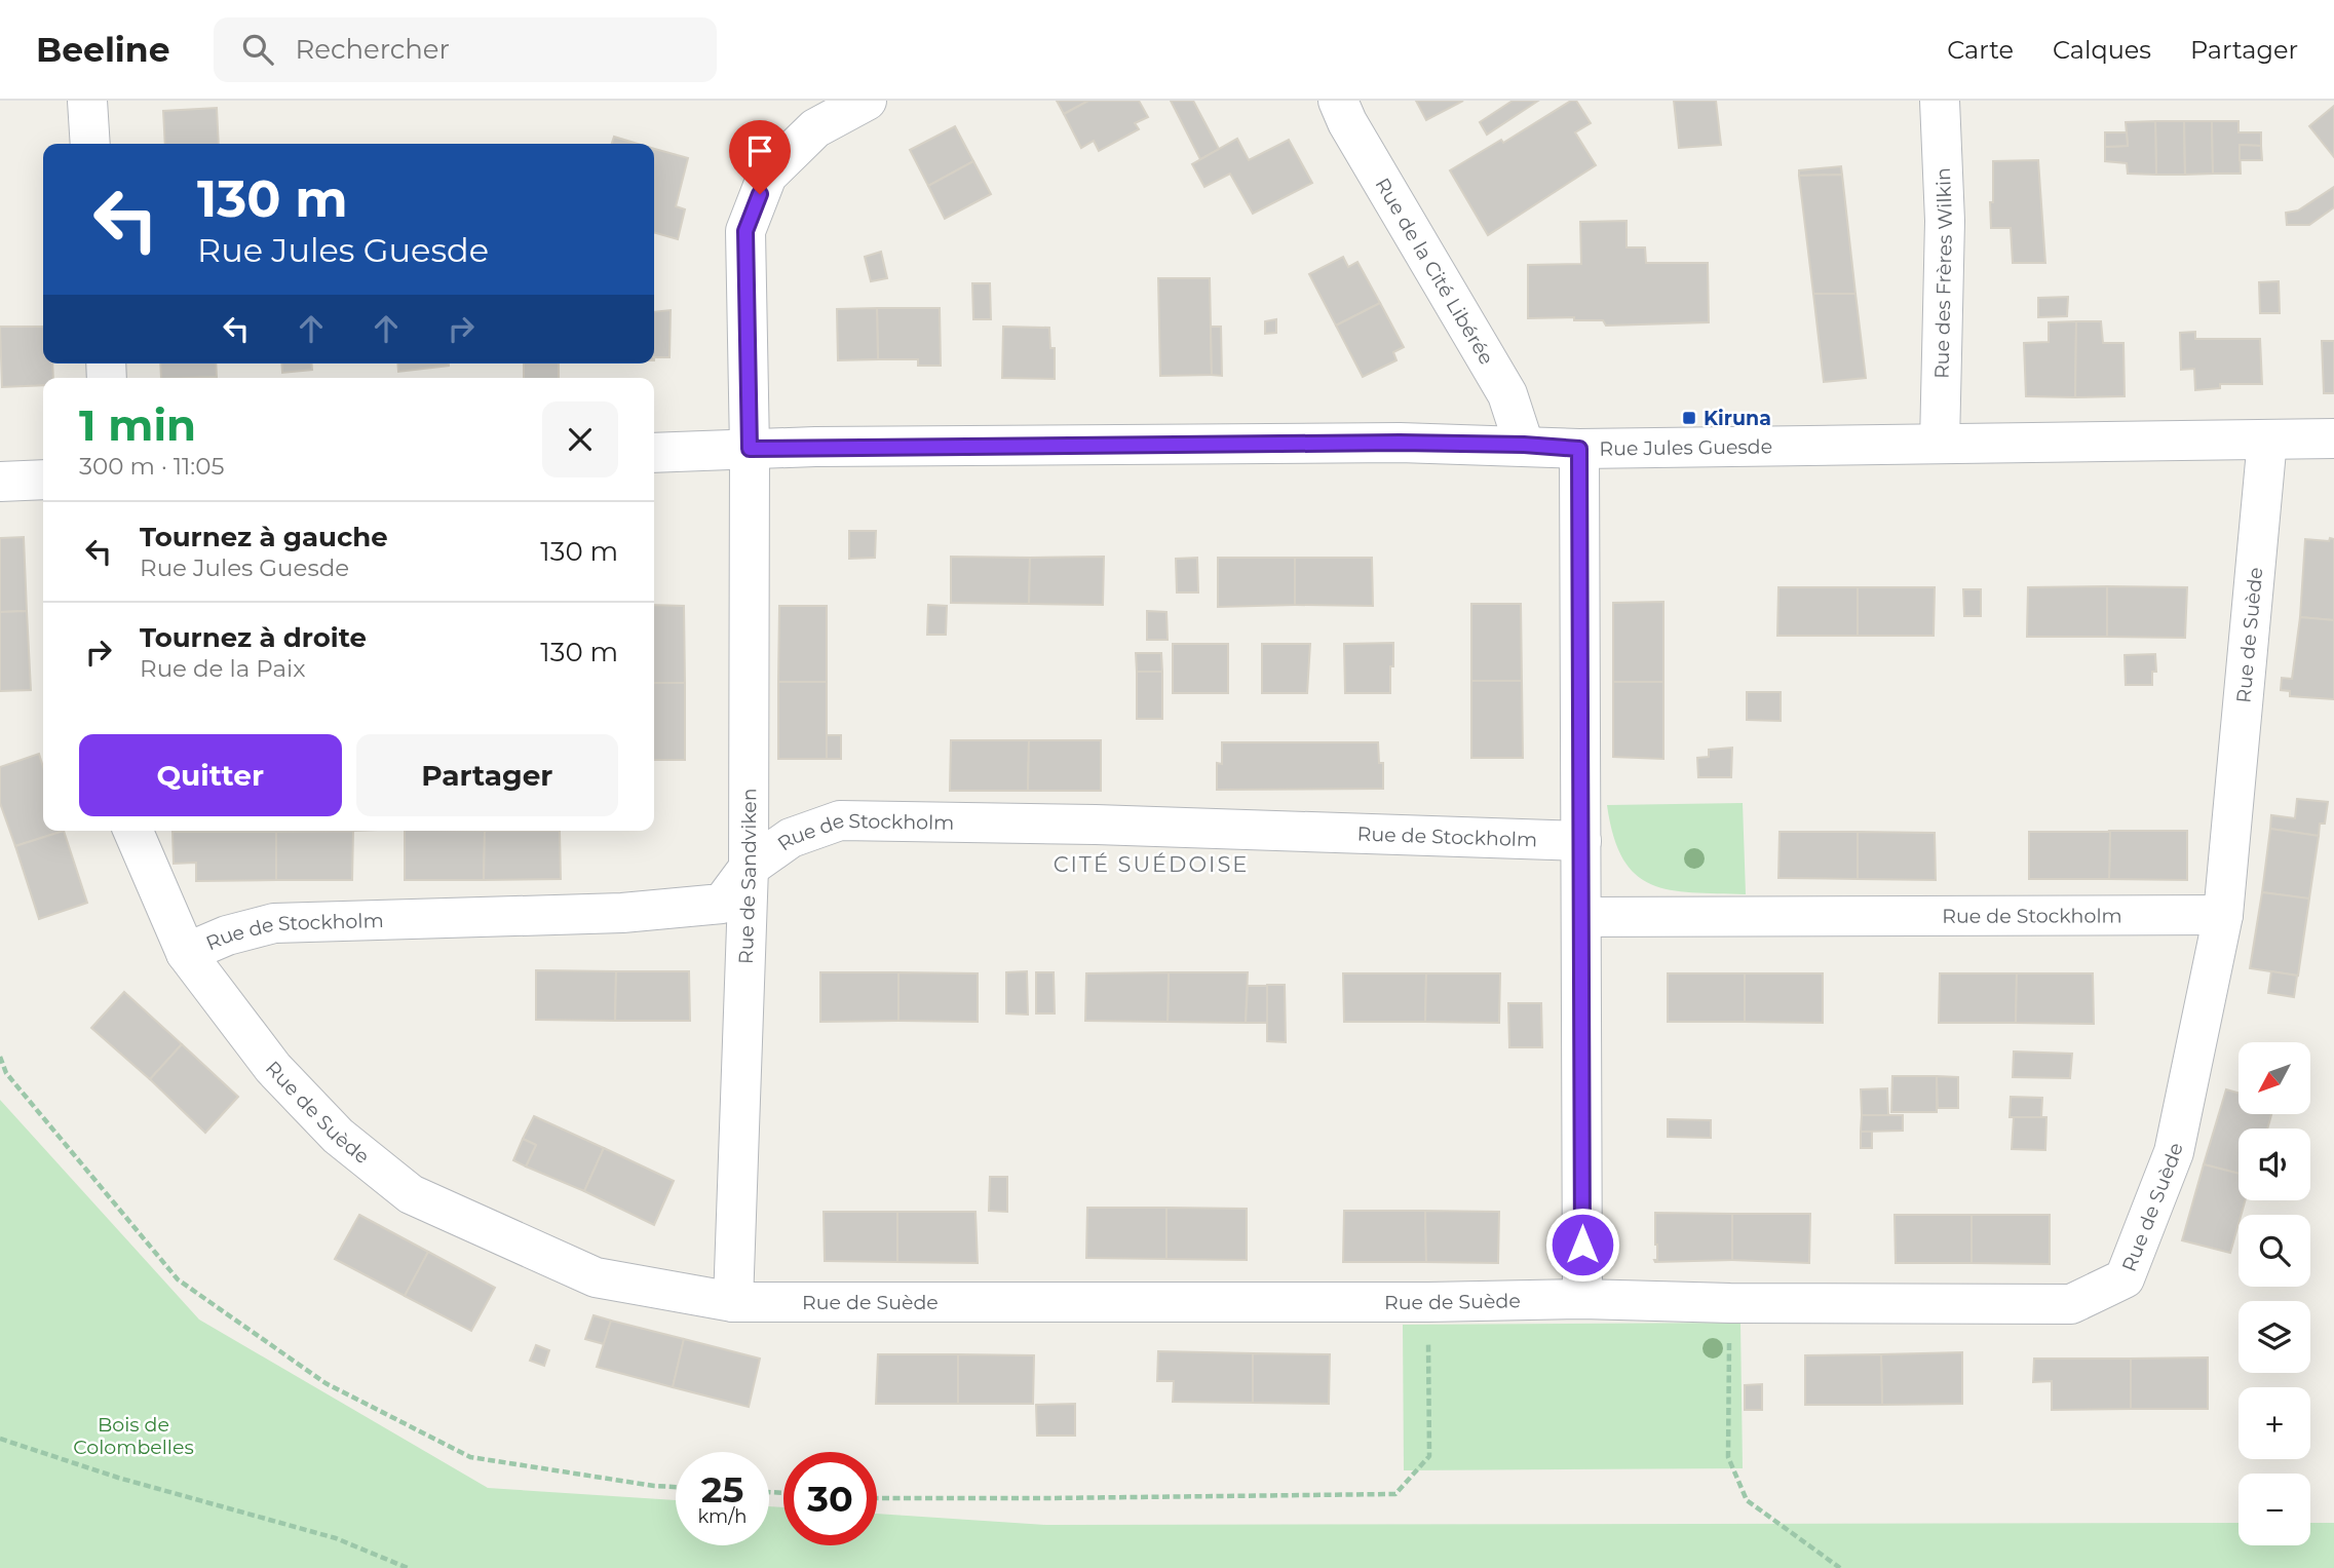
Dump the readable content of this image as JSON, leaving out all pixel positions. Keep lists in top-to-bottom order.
{
  "streets": {
    "street": [
      "Rue de la Cité Libérée",
      "Rue des Frères Wilkin",
      "Rue Jules Guesde",
      "Rue de Suède",
      "Rue de Stockholm",
      "Rue de Sandviken"
    ]
  },
  "crossings": [
    ["Rue de la Cité Libérée", "Rue Jules Guesde"],
    ["Rue des Frères Wilkin", "Rue Jules Guesde"],
    ["Rue Jules Guesde", "Rue de Suède"],
    ["Rue Jules Guesde", "Rue de Sandviken"],
    ["Rue de Suède", "Rue de Stockholm"],
    ["Rue de Suède", "Rue de Sandviken"],
    ["Rue de Stockholm", "Rue de Sandviken"]
  ],
  "districts": ["CITÉ SUÉDOISE"],
  "parks": ["Bois de Colombelles"],
  "places": {
    "transit": ["Kiruna"]
  },
  "north": "bottom left",
  "page": {
    "header": "Beeline",
    "search": "Rechercher",
    "nav": ["Carte", "Calques", "Partager"],
    "turn": ["130 m", "Rue Jules Guesde"],
    "heading": ["1 min", "300 m · 11:05"],
    "list": [
      {
        "name": "Tournez à gauche",
        "note": "Rue Jules Guesde",
        "value": "130 m"
      },
      {
        "name": "Tournez à droite",
        "note": "Rue de la Paix",
        "value": "130 m"
      }
    ],
    "buttons": ["Quitter", "Partager"],
    "map_buttons": ["+", "−"],
    "speed": "25 km/h",
    "limit": "30"
  }
}
